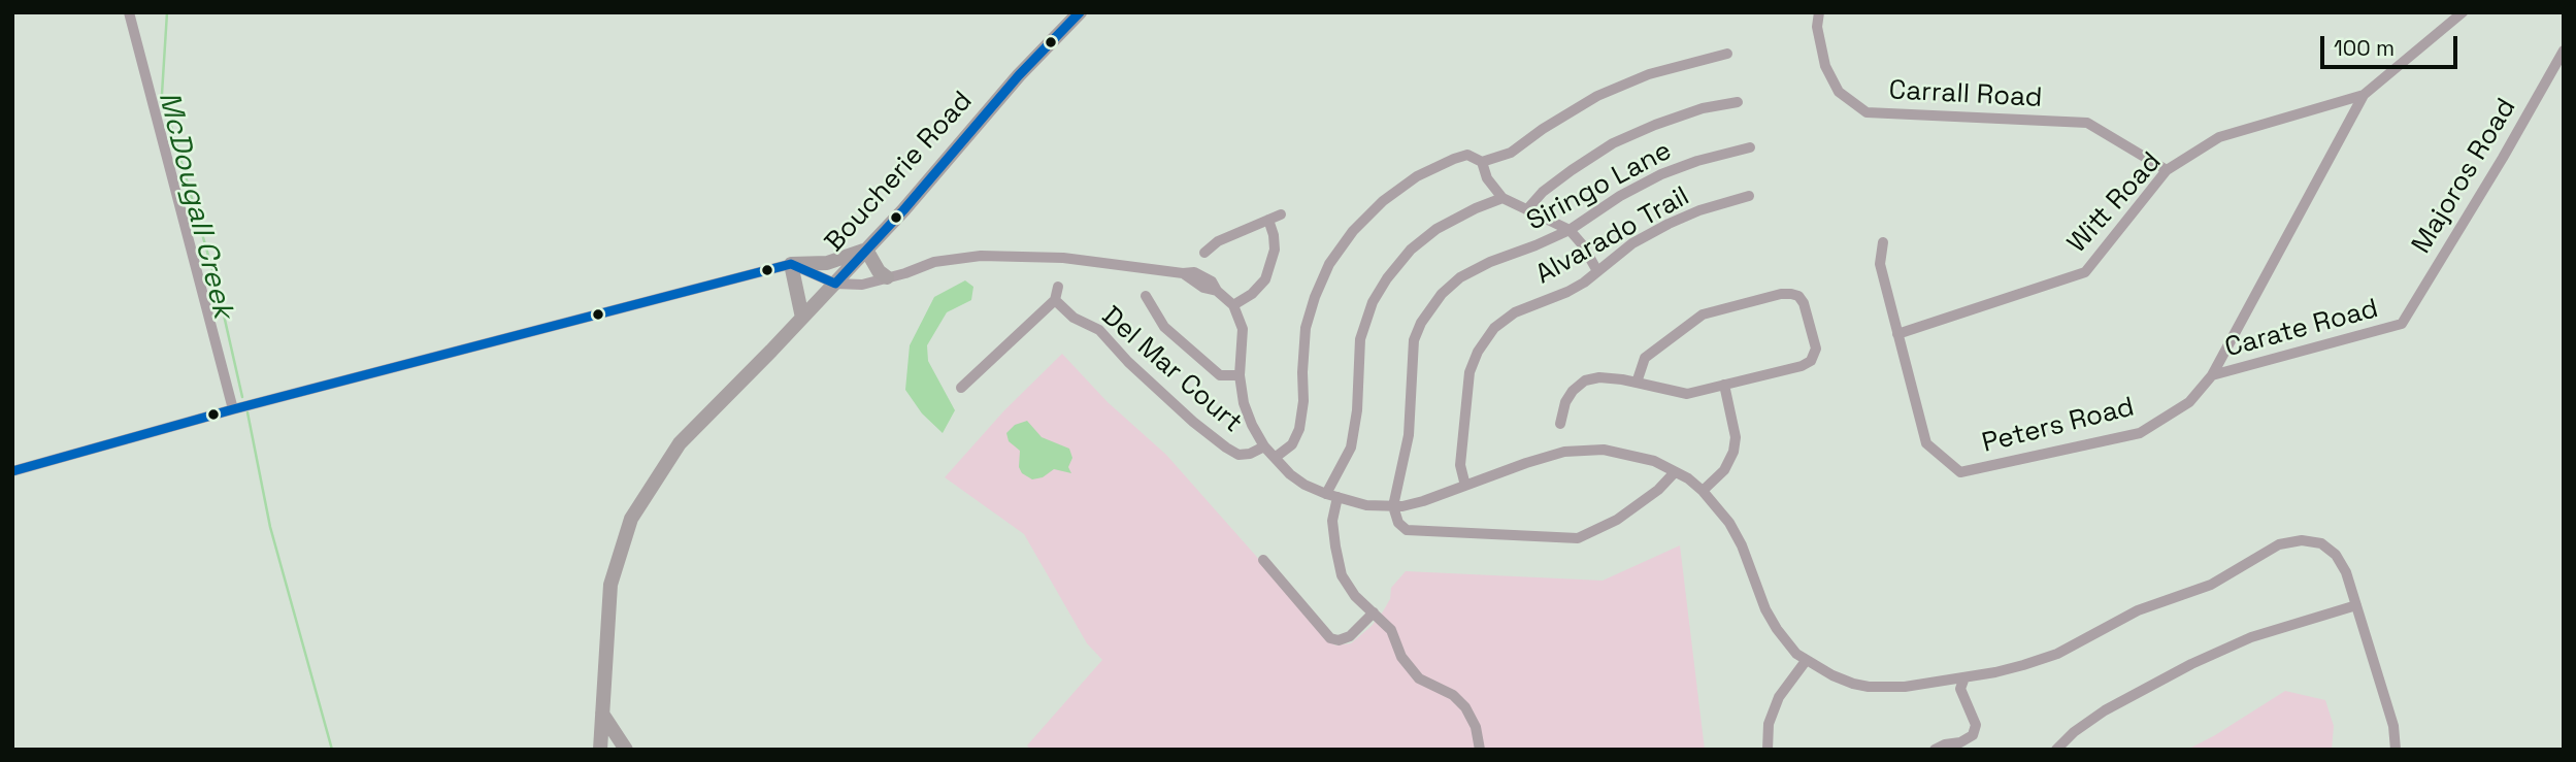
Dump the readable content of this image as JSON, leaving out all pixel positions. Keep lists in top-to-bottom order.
{
  "streets": {
    "main road": ["Boucherie Road"],
    "street": [
      "Carrall Road",
      "Majoros Road",
      "Siringo Lane",
      "Witt Road",
      "Alvarado Trail",
      "Carate Road",
      "Del Mar Court",
      "Peters Road"
    ]
  },
  "crossings": [
    ["Carrall Road", "Witt Road"],
    ["Majoros Road", "Carate Road"],
    ["Witt Road", "Peters Road"],
    ["Carate Road", "Peters Road"]
  ],
  "water": ["McDougall Creek"],
  "scale_bar": "100 m"
}
